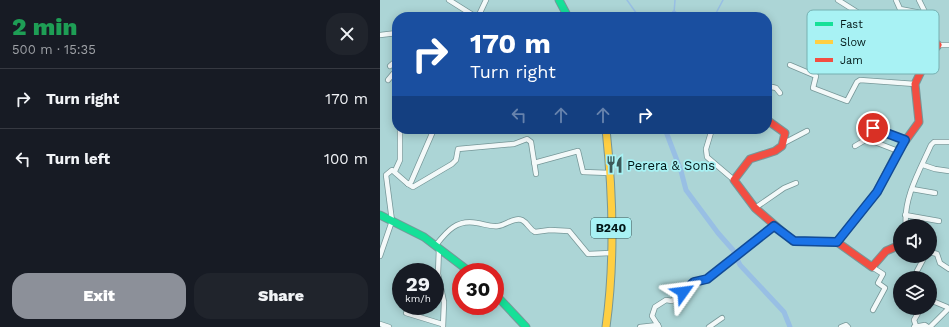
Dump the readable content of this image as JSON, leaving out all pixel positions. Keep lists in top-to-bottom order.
{
  "streets": {
    "street": ["B240"]
  },
  "places": {
    "restaurant": ["Perera & Sons"]
  },
  "legend": ["Fast", "Slow", "Jam"],
  "page": {
    "heading": ["2 min", "500 m · 15:35"],
    "turn": ["170 m", "Turn right"],
    "list": [
      {
        "name": "Turn right",
        "value": "170 m"
      },
      {
        "name": "Turn left",
        "value": "100 m"
      }
    ],
    "speed": "29 km/h",
    "limit": "30",
    "buttons": ["Exit", "Share"]
  }
}
